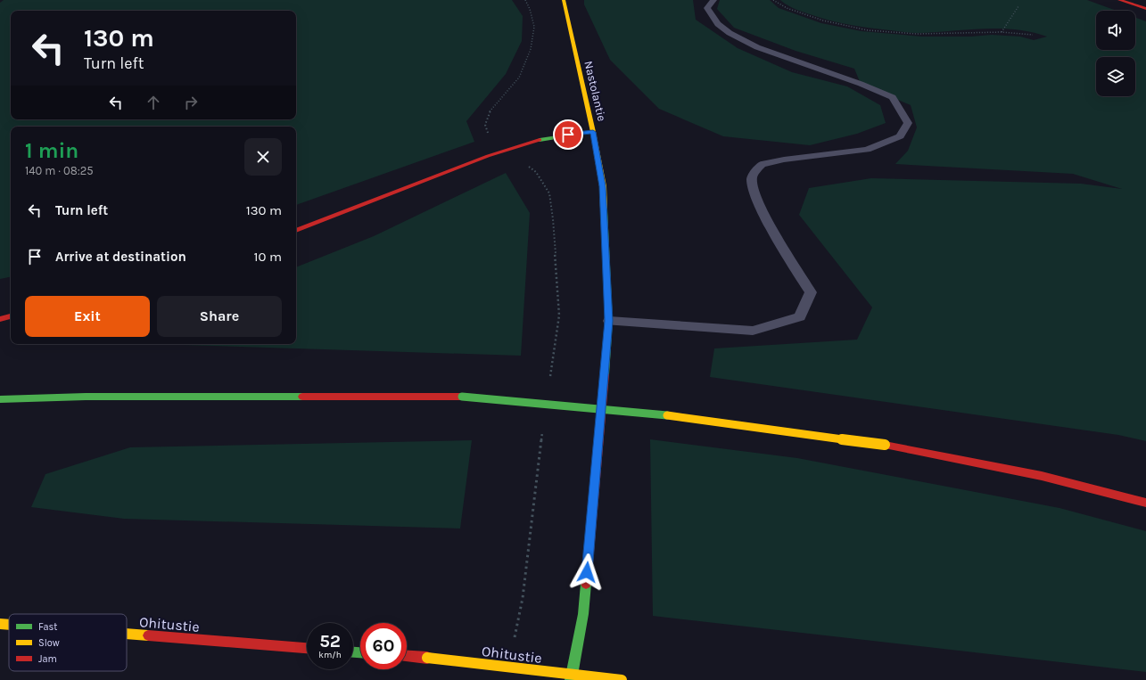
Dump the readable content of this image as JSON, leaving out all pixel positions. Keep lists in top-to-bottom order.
{
  "streets": {
    "main road": ["Nastolantie", "Ohitustie"]
  },
  "legend": ["Fast", "Slow", "Jam"],
  "page": {
    "turn": ["130 m", "Turn left"],
    "heading": ["1 min", "140 m · 08:25"],
    "list": [
      {
        "name": "Turn left",
        "value": "130 m"
      },
      {
        "name": "Arrive at destination",
        "value": "10 m"
      }
    ],
    "buttons": ["Exit", "Share"],
    "speed": "52 km/h",
    "limit": "60"
  }
}
